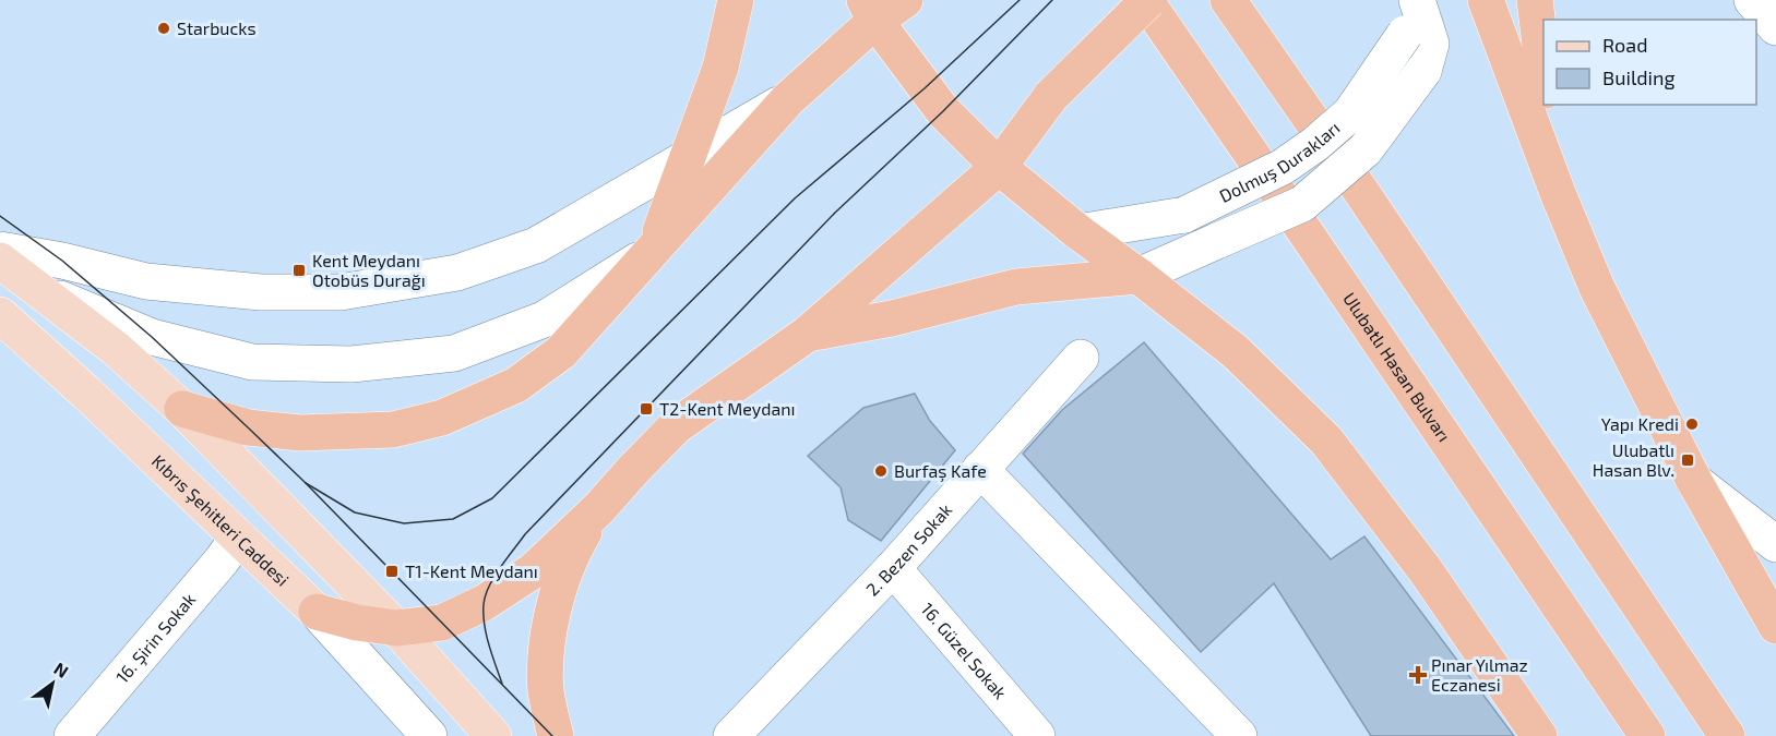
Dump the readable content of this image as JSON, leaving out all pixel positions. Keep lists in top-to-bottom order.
{
  "streets": {
    "highway": ["Ulubatlı Hasan Bulvarı"],
    "main road": ["Kıbrıs Şehitleri Caddesi"],
    "street": [
      "Dolmuş Durakları",
      "2. Bezen Sokak",
      "16. Şirin Sokak",
      "16. Güzel Sokak"
    ]
  },
  "crossings": [
    ["Kıbrıs Şehitleri Caddesi", "16. Şirin Sokak"],
    ["2. Bezen Sokak", "16. Güzel Sokak"]
  ],
  "places": {
    "other": ["Starbucks", "Yapı Kredi", "Burfaş Kafe"],
    "transit": [
      "Kent Meydanı Otobüs Durağı",
      "T2-Kent Meydanı",
      "Ulubatlı Hasan Blv.",
      "T1-Kent Meydanı"
    ],
    "health": ["Pınar Yılmaz Eczanesi"]
  },
  "legend": ["Road", "Building"],
  "north": "top right"
}
